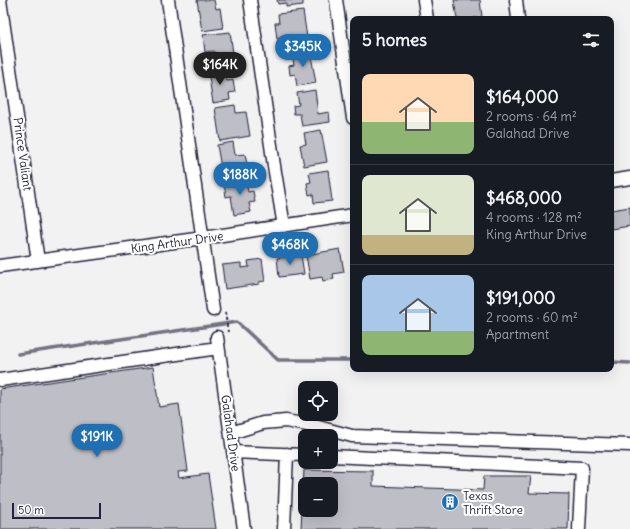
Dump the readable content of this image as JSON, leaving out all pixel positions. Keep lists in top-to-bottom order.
{
  "streets": {
    "street": ["Prince Valiant", "King Arthur Drive", "Galahad Drive"]
  },
  "crossings": [
    ["Prince Valiant", "King Arthur Drive"]
  ],
  "places": {
    "building": ["Texas Thrift Store"]
  },
  "scale_bar": "50 m",
  "page": {
    "heading": "5 homes",
    "price": [
      "$345K",
      "$164K",
      "$188K",
      "$468K",
      "$191K"
    ],
    "list": [
      {
        "name": "$164,000",
        "note": "2 rooms · 64 m² · Galahad Drive"
      },
      {
        "name": "$468,000",
        "note": "4 rooms · 128 m² · King Arthur Drive"
      },
      {
        "name": "$191,000",
        "note": "2 rooms · 60 m² · Apartment"
      }
    ],
    "map_buttons": ["+", "−"],
    "scale": "50 m"
  }
}
